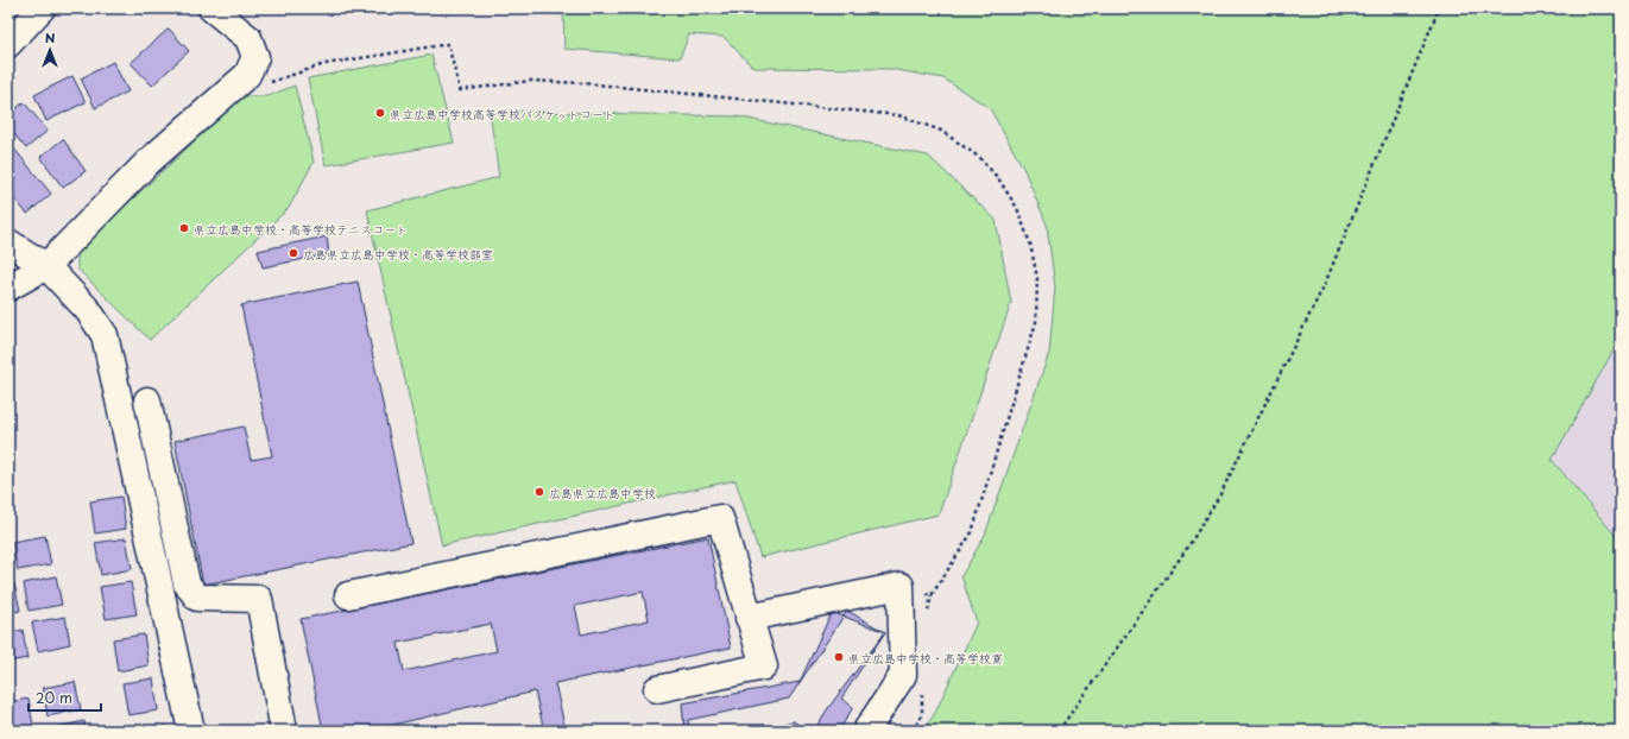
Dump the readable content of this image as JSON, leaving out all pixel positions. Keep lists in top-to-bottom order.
{
  "places": [
    "県立広島中学校高等学校バスケットコート",
    "県立広島中学校・高等学校テニスコート",
    "広島県立広島中学校・高等学校部室",
    "広島県立広島中学校",
    "県立広島中学校・高等学校寮"
  ],
  "scale_bar": "20 m",
  "north": "top"
}
